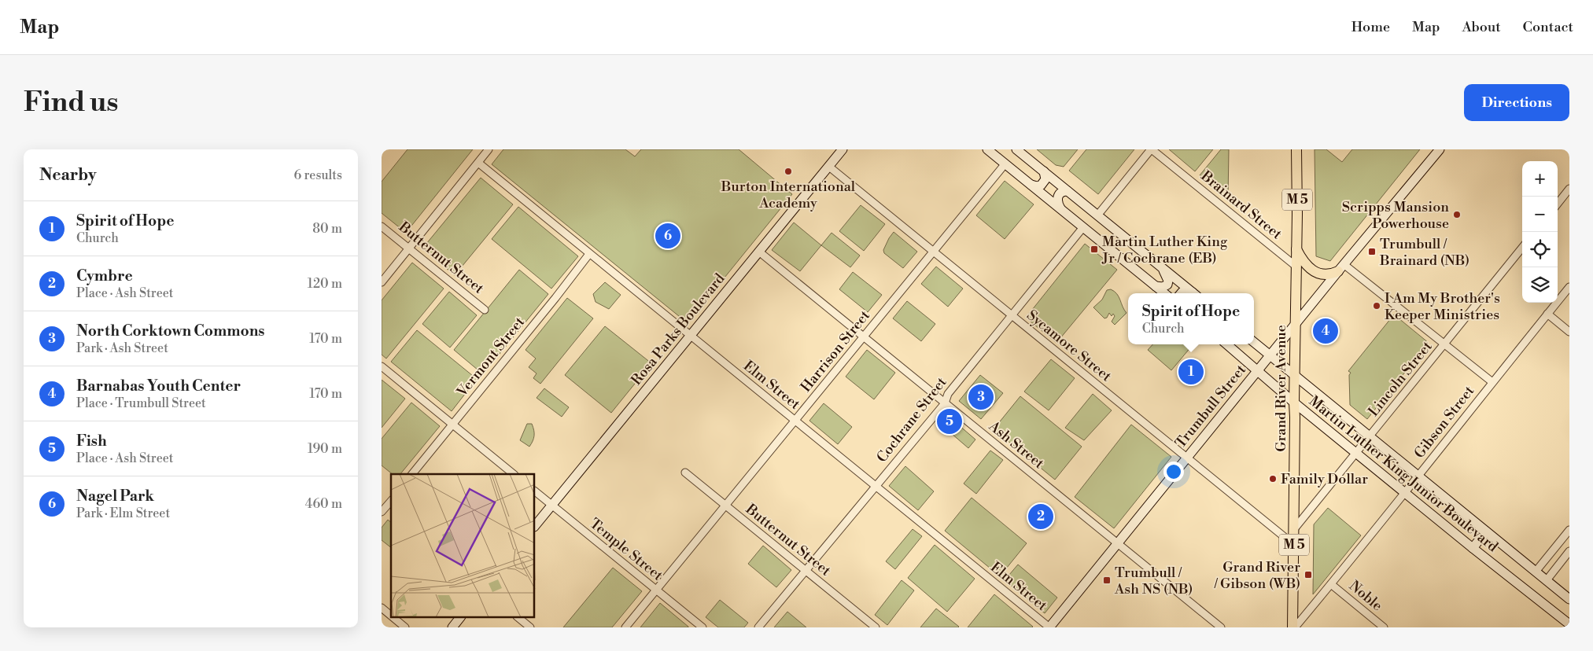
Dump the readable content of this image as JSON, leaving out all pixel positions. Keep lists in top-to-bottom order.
{
  "streets": {
    "main road": [
      "M 5",
      "Rosa Parks Boulevard",
      "Grand River Avenue",
      "Trumbull Street",
      "Martin Luther King Junior Boulevard"
    ],
    "street": [
      "Brainard Street",
      "Butternut Street",
      "Sycamore Street",
      "Harrison Street",
      "Vermont Street",
      "Lincoln Street",
      "Elm Street",
      "Cochrane Street",
      "Gibson Street",
      "Ash Street",
      "Temple Street",
      "Noble"
    ]
  },
  "crossings": [
    ["Brainard Street", "Grand River Avenue"],
    ["Butternut Street", "Harrison Street"],
    ["Butternut Street", "Cochrane Street"],
    ["Rosa Parks Boulevard", "Sycamore Street"],
    ["Rosa Parks Boulevard", "Elm Street"],
    ["Rosa Parks Boulevard", "Ash Street"],
    ["Rosa Parks Boulevard", "Temple Street"],
    ["Sycamore Street", "Harrison Street"],
    ["Sycamore Street", "Grand River Avenue"],
    ["Sycamore Street", "Trumbull Street"],
    ["Sycamore Street", "Cochrane Street"],
    ["Harrison Street", "Elm Street"],
    ["Harrison Street", "Ash Street"],
    ["Harrison Street", "Temple Street"],
    ["Vermont Street", "Elm Street"],
    ["Lincoln Street", "Grand River Avenue"],
    ["Lincoln Street", "Martin Luther King Junior Boulevard"],
    ["Elm Street", "Trumbull Street"],
    ["Elm Street", "Cochrane Street"],
    ["Grand River Avenue", "Trumbull Street"],
    ["Grand River Avenue", "Gibson Street"],
    ["Grand River Avenue", "Martin Luther King Junior Boulevard"],
    ["Trumbull Street", "Ash Street"],
    ["Trumbull Street", "Martin Luther King Junior Boulevard"],
    ["Cochrane Street", "Ash Street"],
    ["Gibson Street", "Martin Luther King Junior Boulevard"],
    ["Gibson Street", "Noble"]
  ],
  "places": {
    "other": [
      "Burton International Academy",
      "Scripps Mansion Powerhouse",
      "I Am My Brother's Keeper Ministries",
      "Family Dollar"
    ],
    "transit": [
      "Martin Luther King Jr / Cochrane (EB)",
      "Trumbull / Brainard (NB)",
      "Grand River / Gibson (WB)",
      "Trumbull / Ash NS (NB)"
    ]
  },
  "page": {
    "header": "Map",
    "nav": [
      "Home",
      "Map",
      "About",
      "Contact"
    ],
    "buttons": "Directions",
    "title": "Find us",
    "heading": ["Nearby", "6 results"],
    "map_buttons": ["+", "−"],
    "list": [
      {
        "mark": "1",
        "name": "Spirit of Hope",
        "note": "Church",
        "value": "80 m"
      },
      {
        "mark": "2",
        "name": "Cymbre",
        "note": "Place · Ash Street",
        "value": "120 m"
      },
      {
        "mark": "3",
        "name": "North Corktown Commons",
        "note": "Park · Ash Street",
        "value": "170 m"
      },
      {
        "mark": "4",
        "name": "Barnabas Youth Center",
        "note": "Place · Trumbull Street",
        "value": "170 m"
      },
      {
        "mark": "5",
        "name": "Fish",
        "note": "Place · Ash Street",
        "value": "190 m"
      },
      {
        "mark": "6",
        "name": "Nagel Park",
        "note": "Park · Elm Street",
        "value": "460 m"
      }
    ],
    "pins": [
      "6",
      "4",
      "1",
      "3",
      "5",
      "2"
    ],
    "popup": ["Spirit of Hope", "Church"]
  }
}
